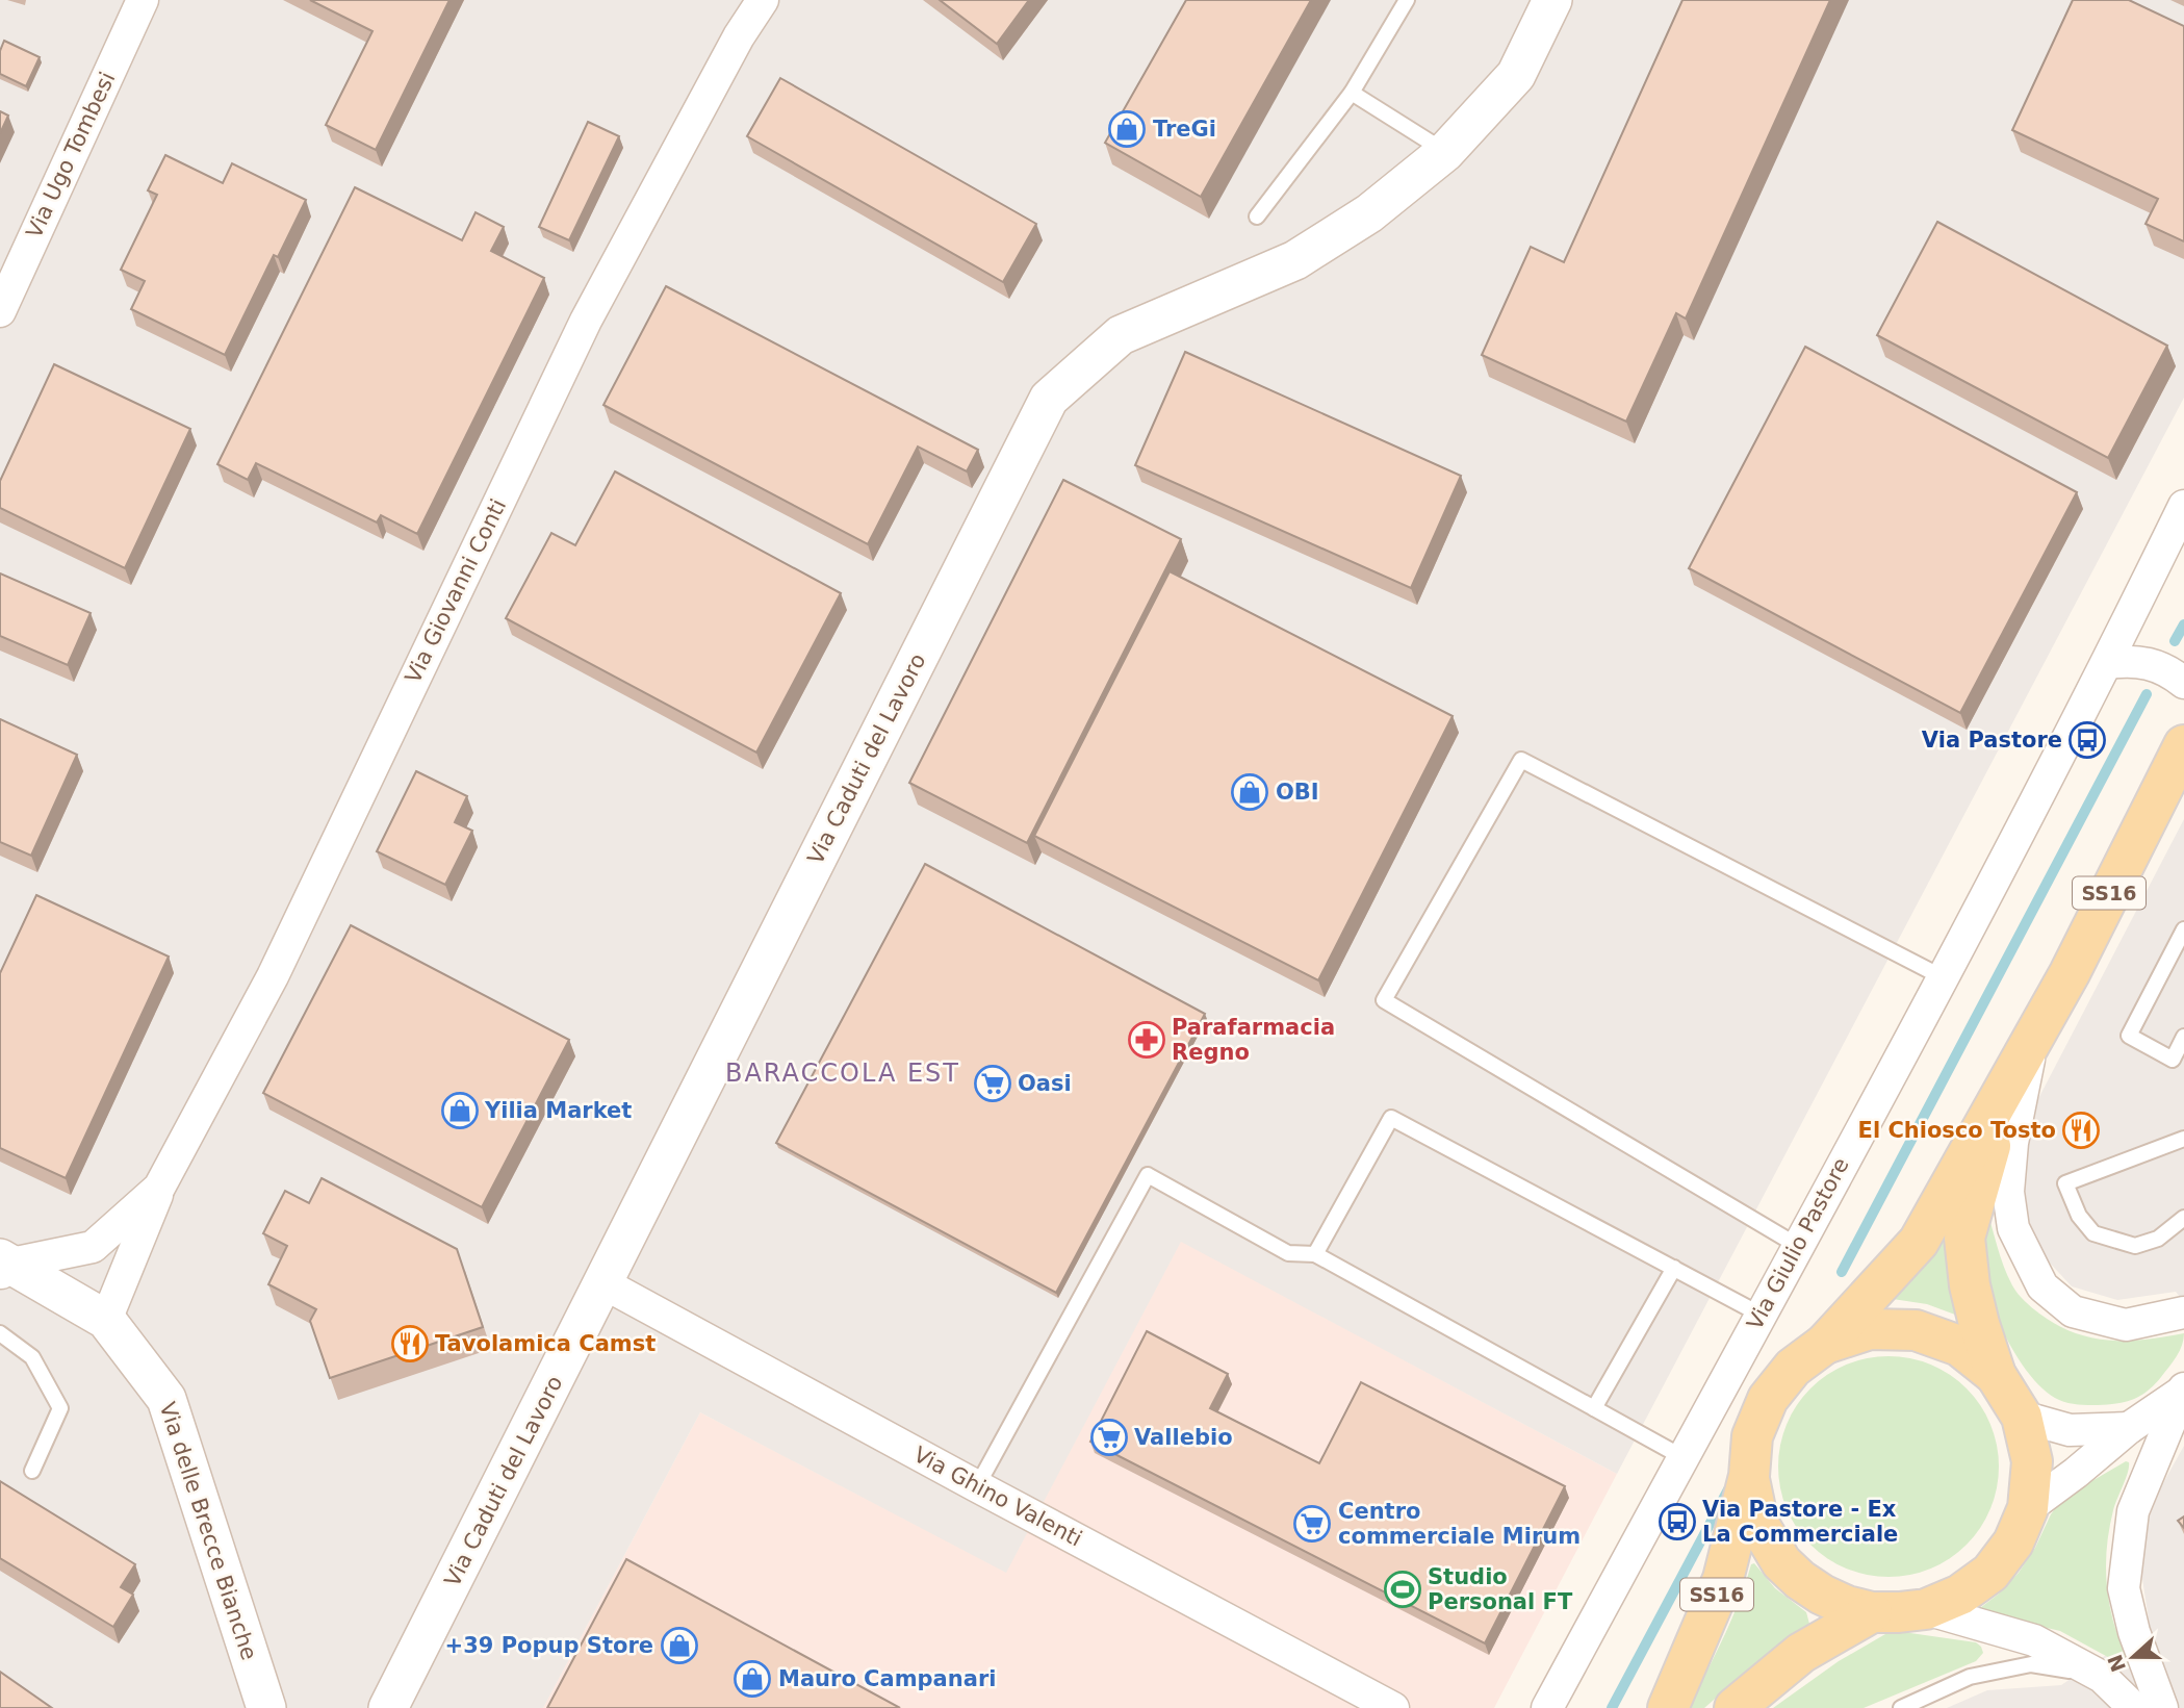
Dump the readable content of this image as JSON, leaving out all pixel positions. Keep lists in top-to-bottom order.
{
  "streets": {
    "main road": ["SS16"],
    "street": [
      "Via Ugo Tombesi",
      "Via Giovanni Conti",
      "Via Caduti del Lavoro",
      "Via Giulio Pastore",
      "Via Ghino Valenti",
      "Via delle Brecce Bianche"
    ]
  },
  "crossings": [
    ["Via Giovanni Conti", "Via delle Brecce Bianche"],
    ["Via Caduti del Lavoro", "Via Ghino Valenti"]
  ],
  "districts": ["BARACCOLA EST"],
  "places": {
    "shop": [
      "TreGi",
      "OBI",
      "Yilia Market",
      "+39 Popup Store",
      "Mauro Campanari"
    ],
    "bus stop": ["Via Pastore", "Via Pastore - Ex La Commerciale"],
    "pharmacy": ["Parafarmacia Regno"],
    "supermarket": ["Oasi", "Vallebio", "Centro commerciale Mirum"],
    "restaurant": ["El Chiosco Tosto", "Tavolamica Camst"],
    "sports": ["Studio Personal FT"]
  },
  "north": "left"
}
